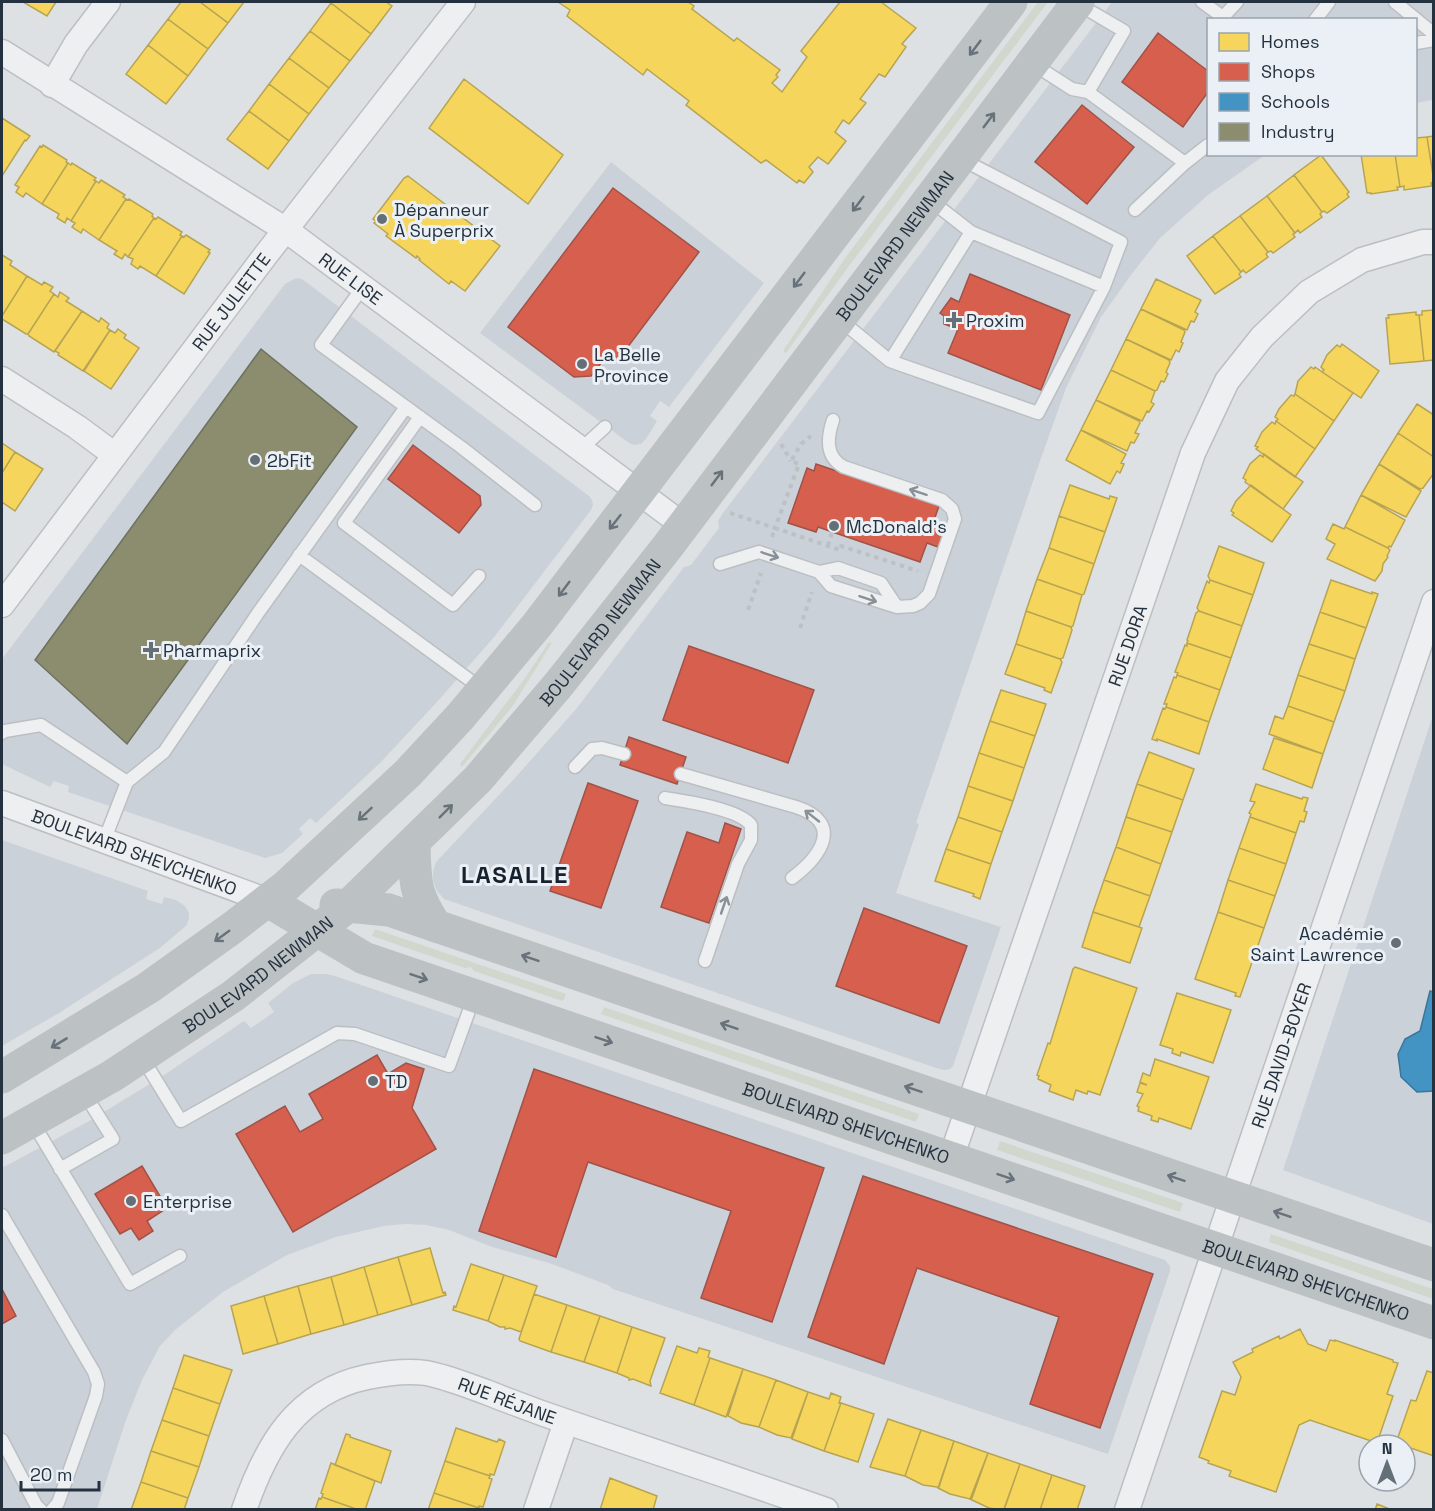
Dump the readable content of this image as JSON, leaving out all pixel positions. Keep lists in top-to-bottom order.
{
  "streets": {
    "main road": ["BOULEVARD NEWMAN", "BOULEVARD SHEVCHENKO"],
    "street": [
      "RUE LISE",
      "RUE JULIETTE",
      "RUE DORA",
      "RUE DAVID-BOYER",
      "RUE RÉJANE"
    ]
  },
  "crossings": [
    ["BOULEVARD NEWMAN", "RUE LISE"],
    ["BOULEVARD NEWMAN", "BOULEVARD SHEVCHENKO"],
    ["RUE LISE", "RUE JULIETTE"],
    ["RUE DORA", "BOULEVARD SHEVCHENKO"],
    ["BOULEVARD SHEVCHENKO", "RUE DAVID-BOYER"]
  ],
  "districts": ["LASALLE"],
  "places": {
    "other": [
      "Dépanneur À Superprix",
      "La Belle Province",
      "2bFit",
      "McDonald's",
      "Académie Saint Lawrence",
      "TD",
      "Enterprise"
    ],
    "health": ["Proxim", "Pharmaprix"]
  },
  "legend": [
    "Homes",
    "Shops",
    "Schools",
    "Industry"
  ],
  "scale_bar": "20 m",
  "north": "top"
}
